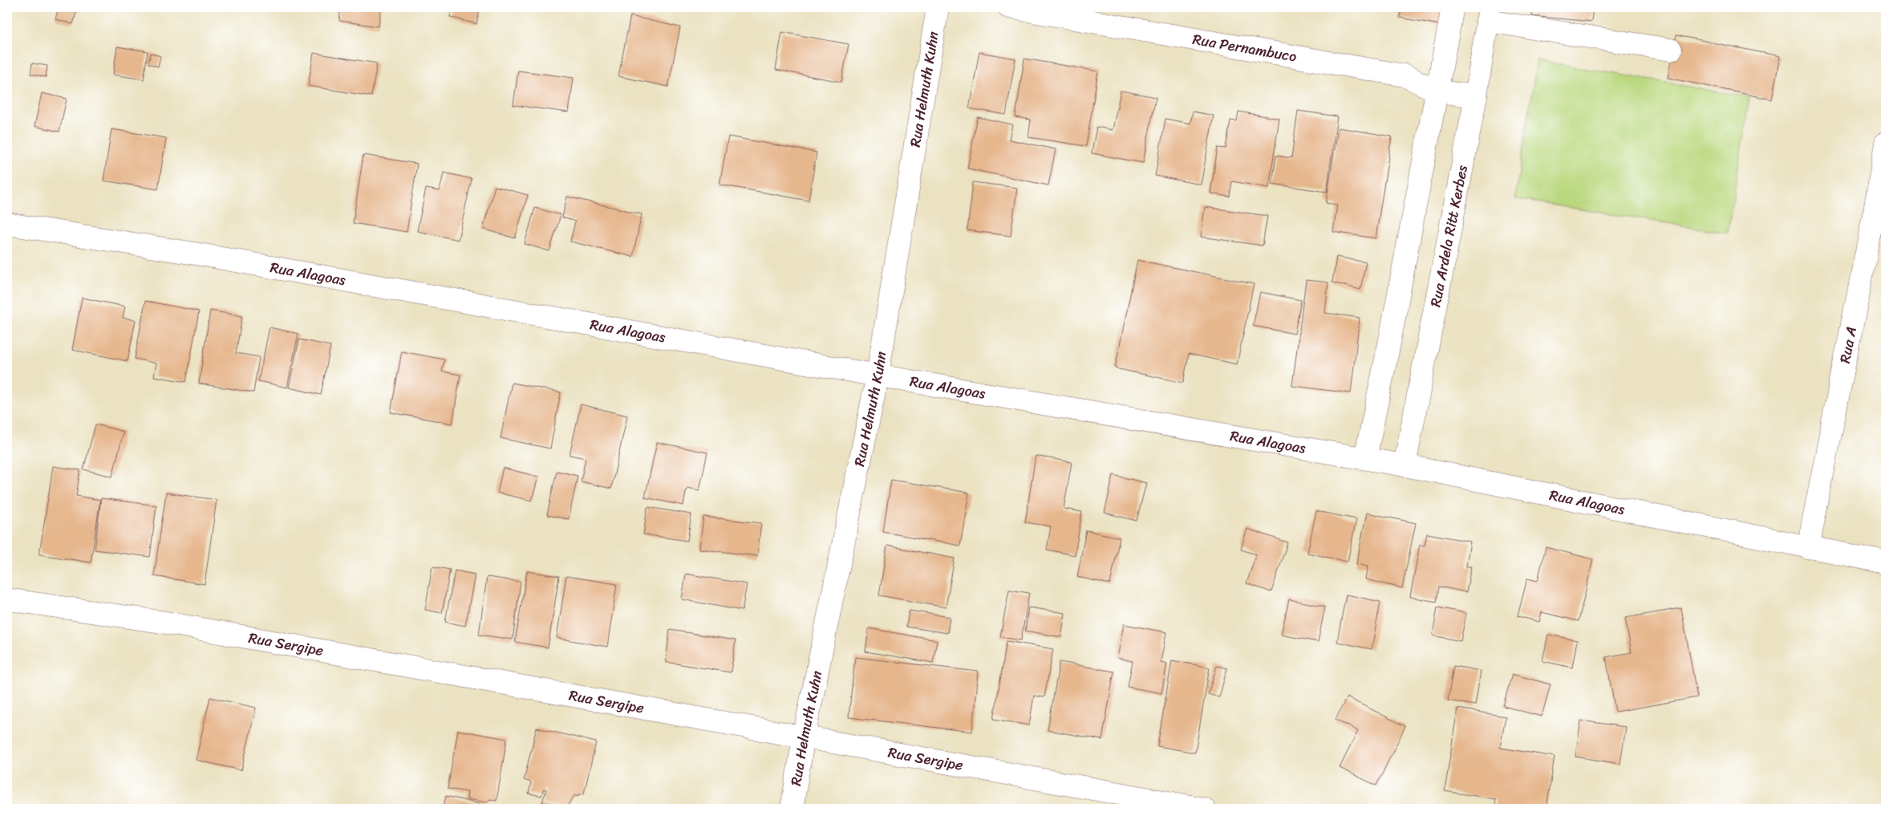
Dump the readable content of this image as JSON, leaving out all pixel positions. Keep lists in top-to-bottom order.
{
  "streets": {
    "street": [
      "Rua Pernambuco",
      "Rua Helmuth Kuhn",
      "Rua Ardela Ritt Kerbes",
      "Rua Alagoas",
      "Rua A",
      "Rua Sergipe"
    ]
  },
  "crossings": [
    ["Rua Pernambuco", "Rua Ardela Ritt Kerbes"],
    ["Rua Helmuth Kuhn", "Rua Alagoas"],
    ["Rua Helmuth Kuhn", "Rua Sergipe"],
    ["Rua Ardela Ritt Kerbes", "Rua Alagoas"],
    ["Rua Alagoas", "Rua A"]
  ]
}
